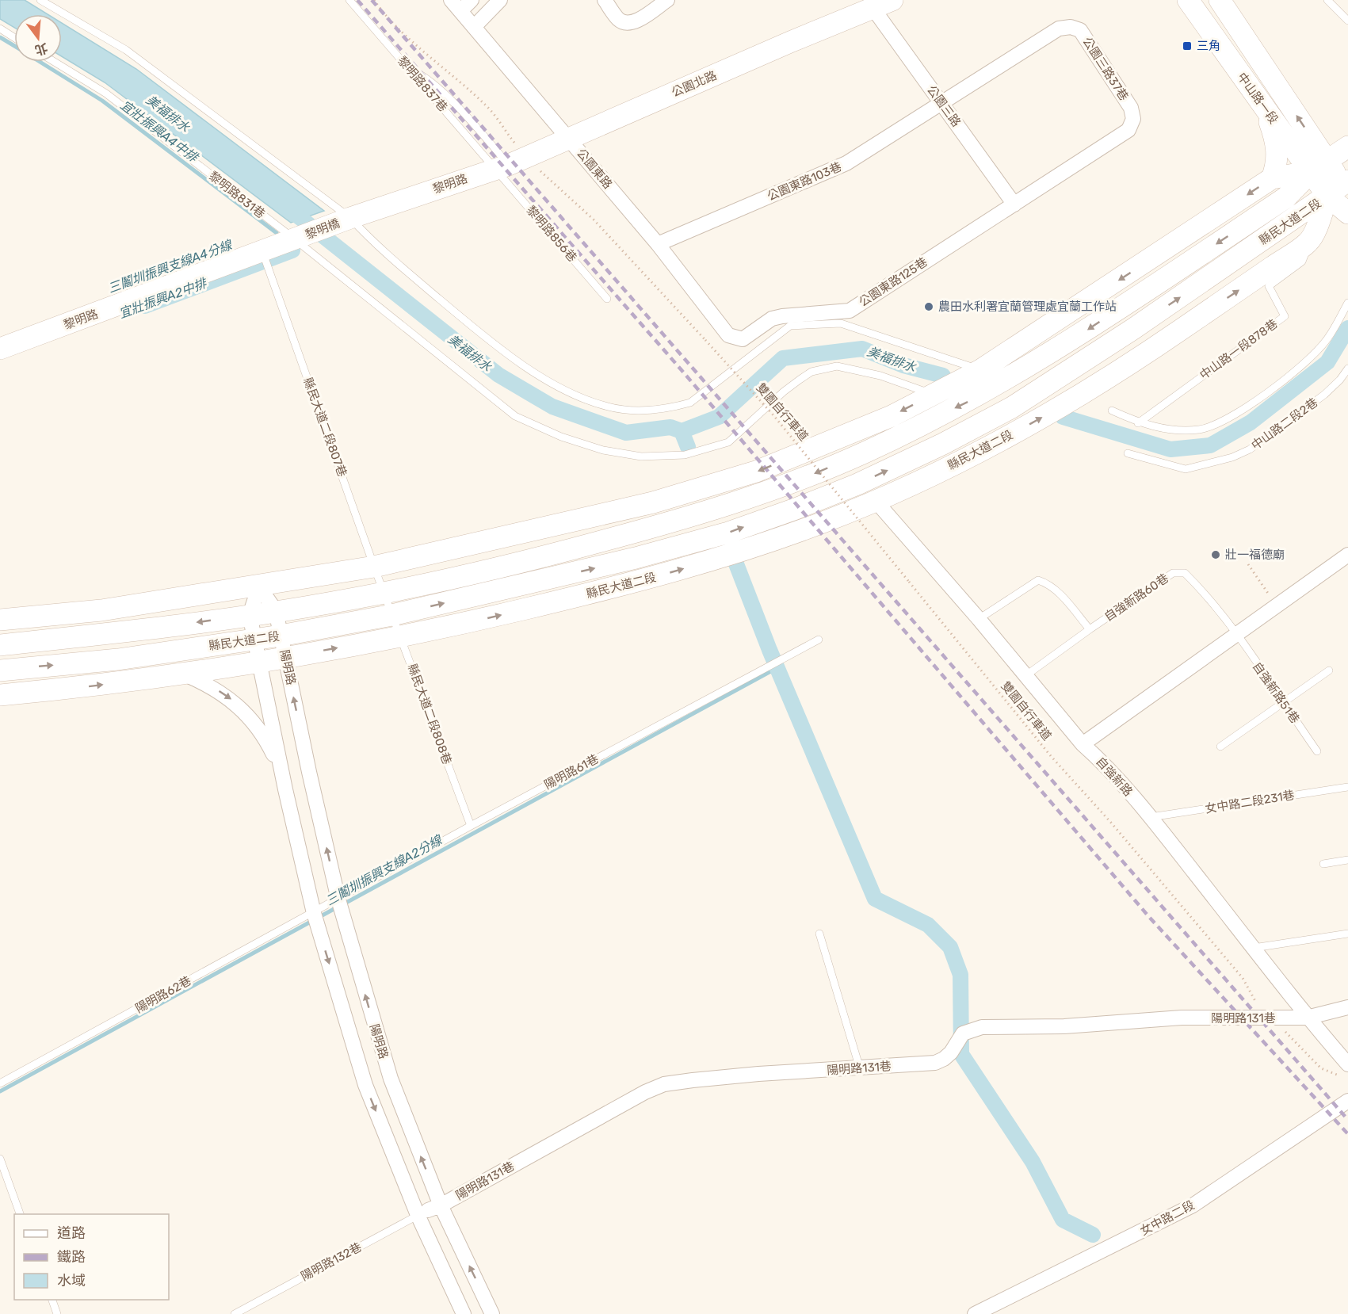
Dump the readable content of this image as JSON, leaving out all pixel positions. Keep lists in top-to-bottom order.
{
  "streets": {
    "street": [
      "公園三路37巷",
      "公園北路",
      "中山路一段",
      "公園三路",
      "公園東路",
      "公園東路103巷",
      "黎明路",
      "縣民大道二段",
      "黎明橋",
      "公園東路125巷",
      "陽明路",
      "自強新路",
      "陽明路131巷",
      "女中路二段"
    ],
    "lane": [
      "黎明路837巷",
      "黎明路831巷",
      "黎明路856巷",
      "中山路一段878巷",
      "中山路二段2巷",
      "縣民大道二段807巷",
      "自強新路60巷",
      "自強新路51巷",
      "縣民大道二段808巷",
      "陽明路61巷",
      "女中路二段231巷",
      "陽明路62巷",
      "陽明路132巷"
    ],
    "path": ["雙園自行車道"]
  },
  "crossings": [
    ["公園三路37巷", "公園三路"],
    ["公園三路37巷", "公園東路103巷"],
    ["公園三路37巷", "公園東路125巷"],
    ["黎明路837巷", "公園北路"],
    ["黎明路837巷", "黎明路"],
    ["黎明路837巷", "黎明路856巷"],
    ["公園北路", "公園三路"],
    ["公園北路", "公園東路"],
    ["公園北路", "黎明路"],
    ["公園北路", "黎明路856巷"],
    ["中山路一段", "縣民大道二段"],
    ["公園三路", "公園東路103巷"],
    ["公園三路", "公園東路125巷"],
    ["公園東路", "公園東路103巷"],
    ["公園東路", "公園東路125巷"],
    ["黎明路", "黎明路831巷"],
    ["黎明路", "黎明橋"],
    ["黎明路", "黎明路856巷"],
    ["黎明路", "縣民大道二段807巷"],
    ["黎明路831巷", "黎明橋"],
    ["縣民大道二段", "中山路一段878巷"],
    ["縣民大道二段", "縣民大道二段807巷"],
    ["縣民大道二段", "陽明路"],
    ["縣民大道二段", "縣民大道二段808巷"],
    ["縣民大道二段", "自強新路"],
    ["雙園自行車道", "自強新路"],
    ["雙園自行車道", "陽明路131巷"],
    ["縣民大道二段807巷", "縣民大道二段808巷"],
    ["自強新路60巷", "自強新路51巷"],
    ["自強新路60巷", "自強新路"],
    ["陽明路", "陽明路61巷"],
    ["陽明路", "陽明路62巷"],
    ["陽明路", "陽明路131巷"],
    ["陽明路", "陽明路132巷"],
    ["縣民大道二段808巷", "陽明路61巷"],
    ["陽明路61巷", "陽明路62巷"],
    ["自強新路", "女中路二段231巷"],
    ["自強新路", "陽明路131巷"],
    ["陽明路131巷", "陽明路132巷"]
  ],
  "water": [
    "美福排水",
    "宜壯振興A4中排",
    "三鬮圳振興支線A4分線",
    "宜壯振興A2中排",
    "三鬮圳振興支線A2分線"
  ],
  "places": {
    "transit": ["三角"],
    "other": ["農田水利署宜蘭管理處宜蘭工作站", "壯一福德廟"]
  },
  "legend": ["道路", "鐵路", "水域"],
  "north": "bottom"
}
